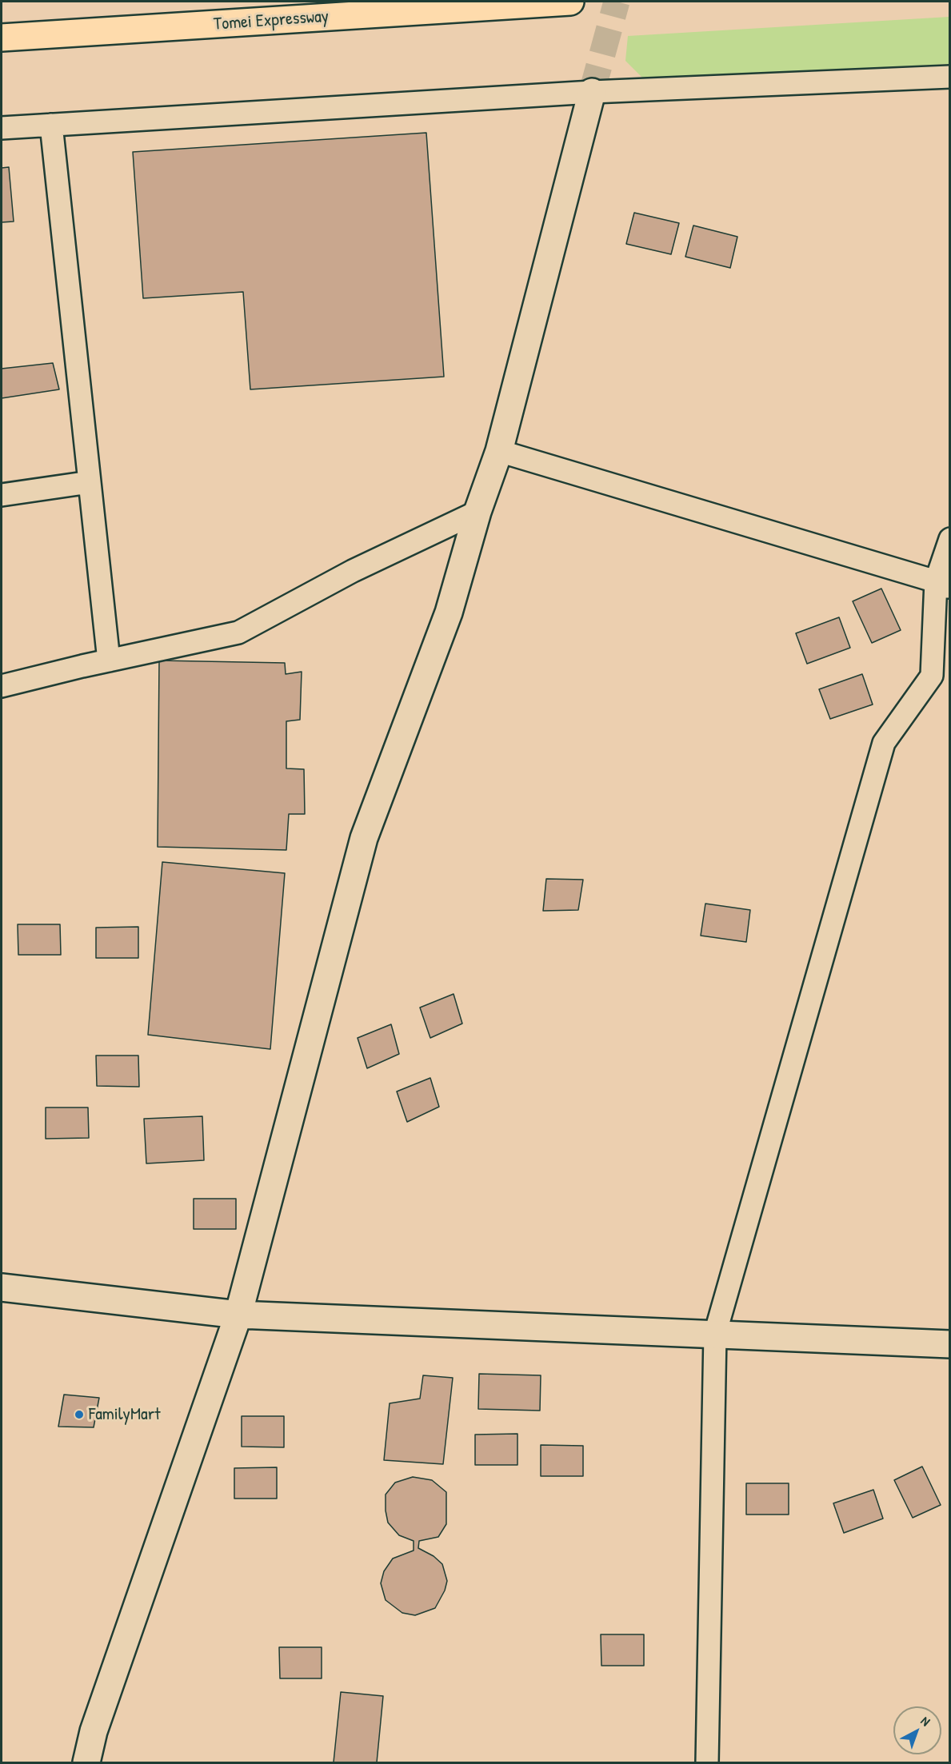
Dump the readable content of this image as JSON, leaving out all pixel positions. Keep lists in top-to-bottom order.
{
  "streets": {
    "highway": ["Tomei Expressway"]
  },
  "places": ["FamilyMart"],
  "north": "top right"
}
